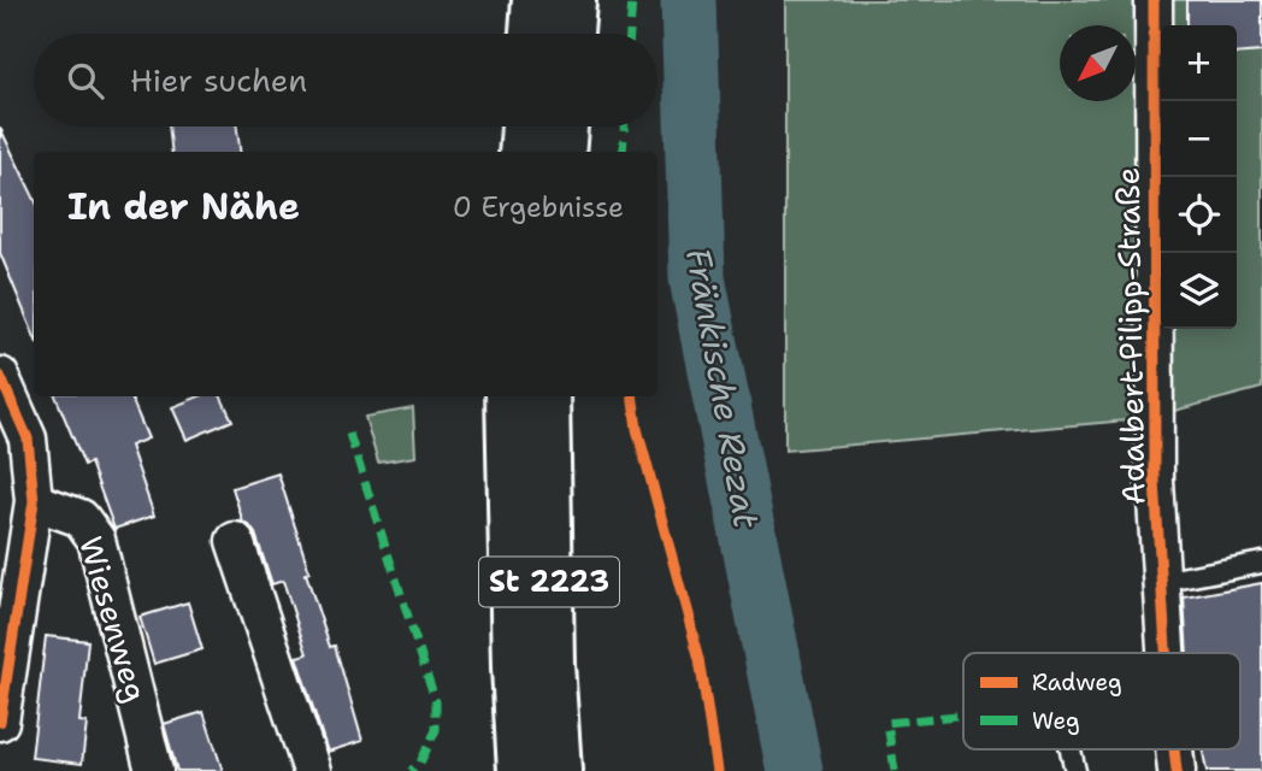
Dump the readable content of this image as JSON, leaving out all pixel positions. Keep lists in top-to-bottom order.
{
  "streets": {
    "main road": ["St 2223"],
    "street": ["Adalbert-Pilipp-Straße", "Wiesenweg"]
  },
  "water": ["Fränkische Rezat"],
  "legend": ["Radweg", "Weg"],
  "north": "bottom left",
  "page": {
    "map_buttons": ["+", "−"],
    "search": "Hier suchen",
    "heading": ["In der Nähe", "0 Ergebnisse"]
  }
}
